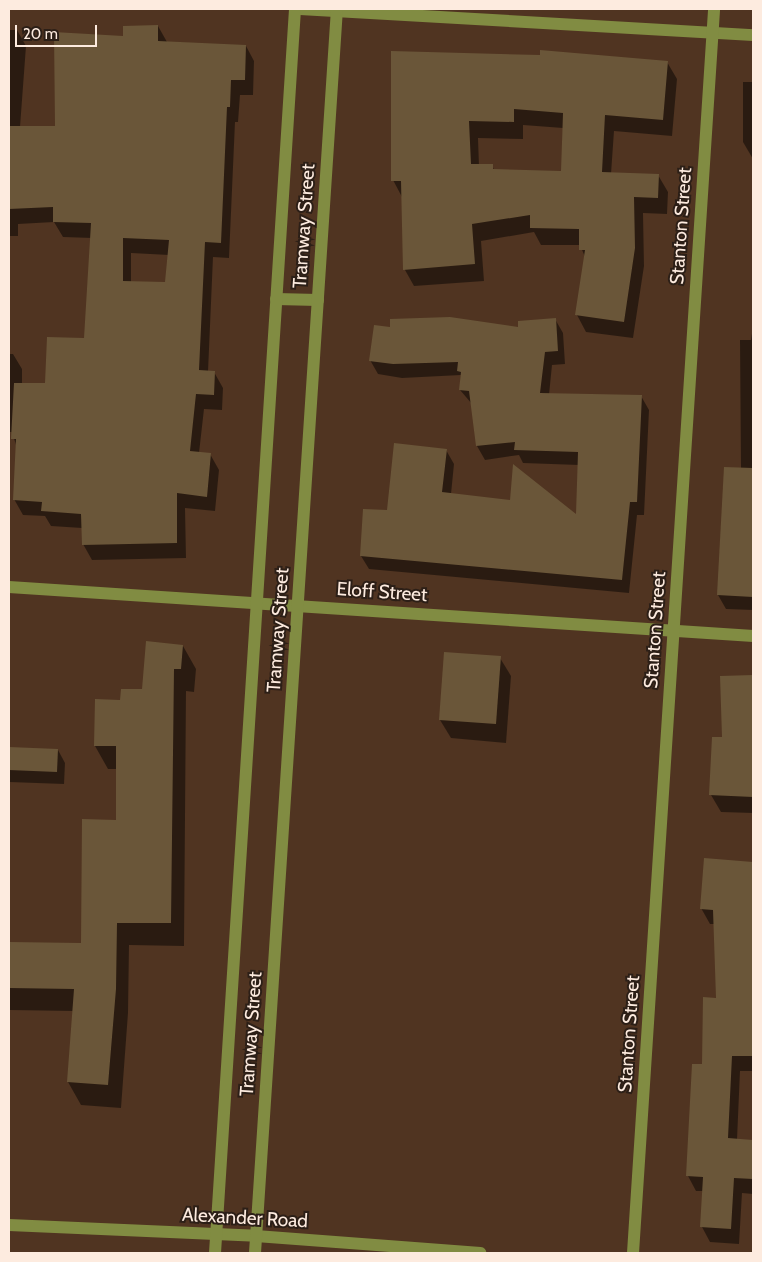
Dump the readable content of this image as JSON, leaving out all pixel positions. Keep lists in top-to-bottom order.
{
  "streets": {
    "street": [
      "Tramway Street",
      "Stanton Street",
      "Eloff Street",
      "Alexander Road"
    ]
  },
  "crossings": [
    ["Tramway Street", "Eloff Street"],
    ["Tramway Street", "Alexander Road"],
    ["Stanton Street", "Eloff Street"]
  ],
  "scale_bar": "20 m"
}
